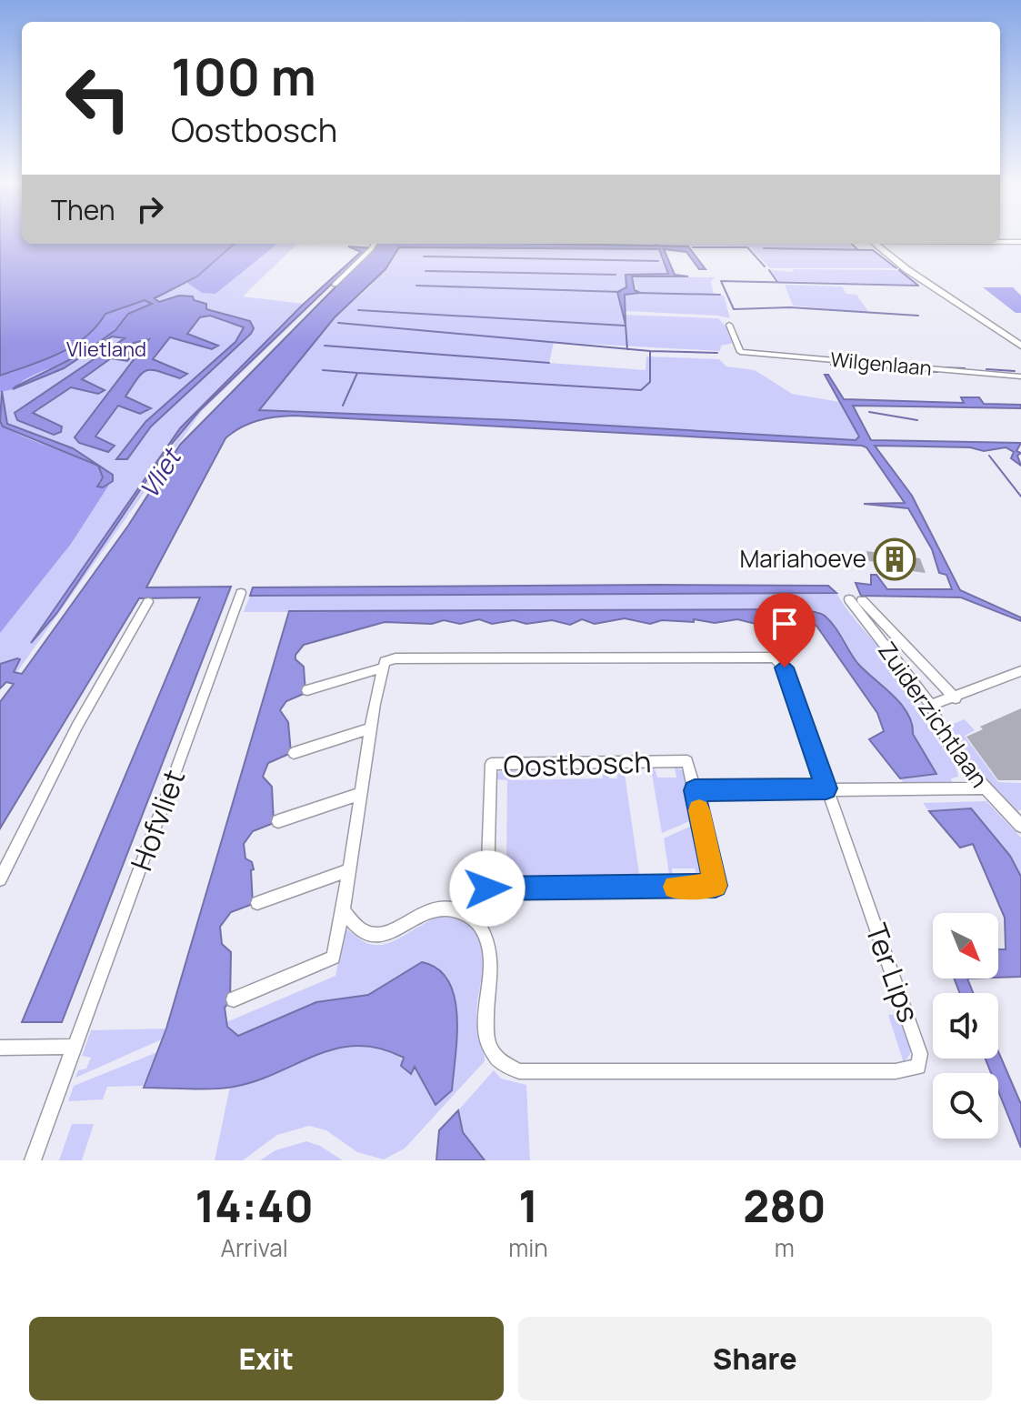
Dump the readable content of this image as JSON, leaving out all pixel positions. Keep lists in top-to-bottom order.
{
  "streets": {
    "street": [
      "Wilgenlaan",
      "Zuiderzichtlaan",
      "Oostbosch",
      "Hofvliet",
      "Ter Lips"
    ]
  },
  "water": ["Vliet"],
  "parks": ["Vlietland"],
  "places": {
    "building": ["Mariahoeve"]
  },
  "north": "bottom right",
  "page": {
    "turn": ["100 m", "Oostbosch"],
    "then": "Then",
    "eta": [
      "14:40",
      "Arrival",
      "1",
      "min",
      "280",
      "m"
    ],
    "buttons": ["Exit", "Share"]
  }
}
